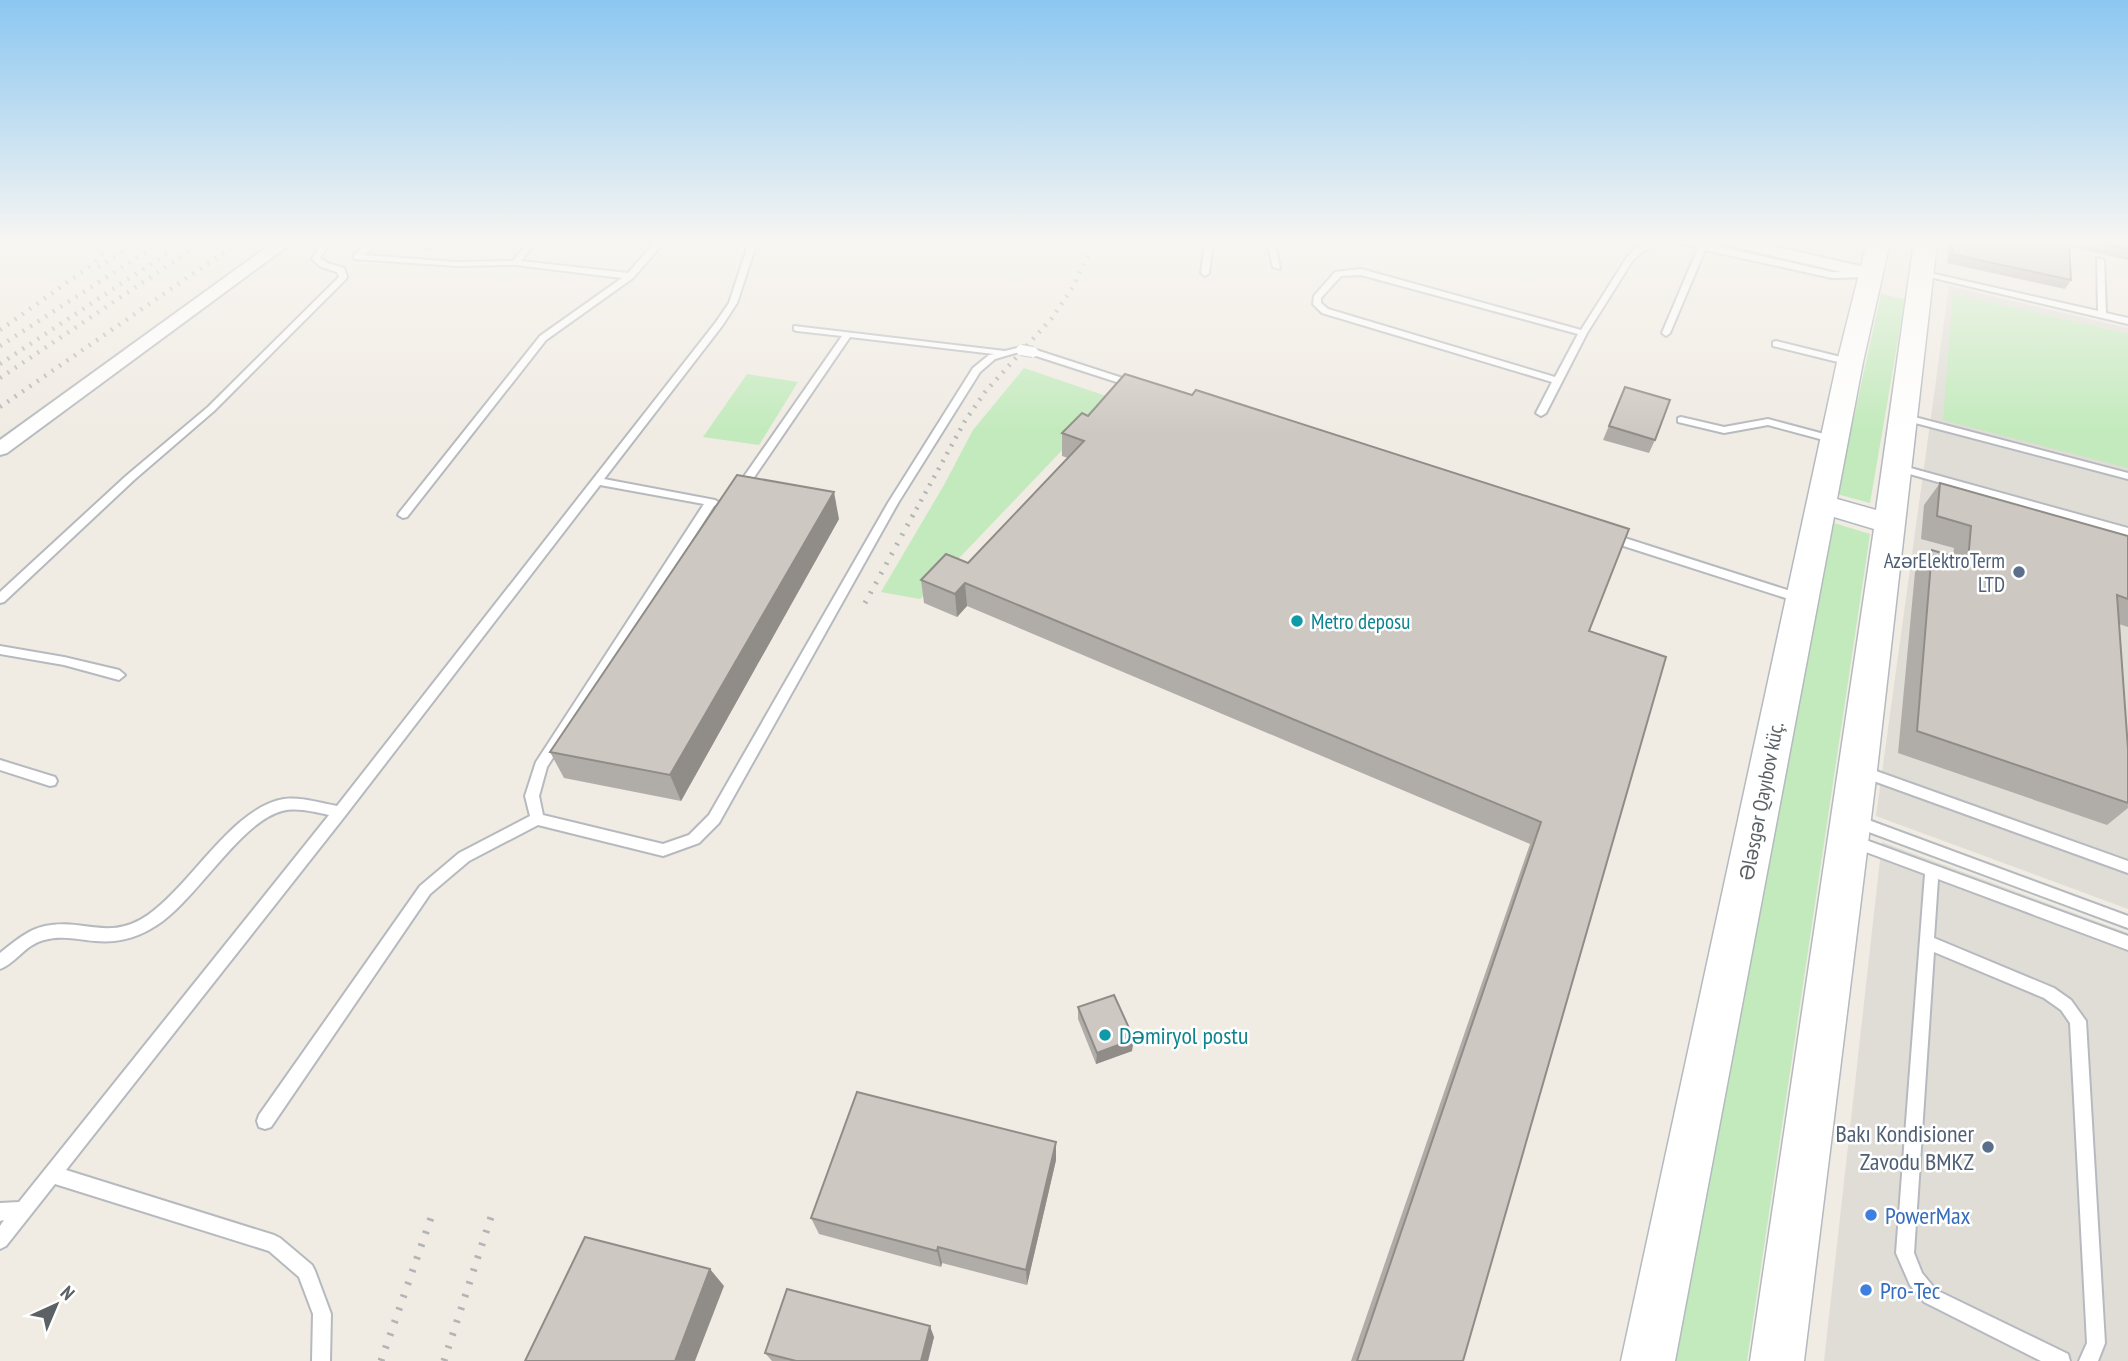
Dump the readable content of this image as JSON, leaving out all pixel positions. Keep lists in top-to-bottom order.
{
  "streets": {
    "main road": ["Ələsgər Qayıbov küç."]
  },
  "places": [
    "AzərElektroTerm LTD",
    "Metro deposu",
    "Dəmiryol postu",
    "Bakı Kondisioner Zavodu BMKZ",
    "PowerMax",
    "Pro-Tec"
  ],
  "north": "top right"
}
